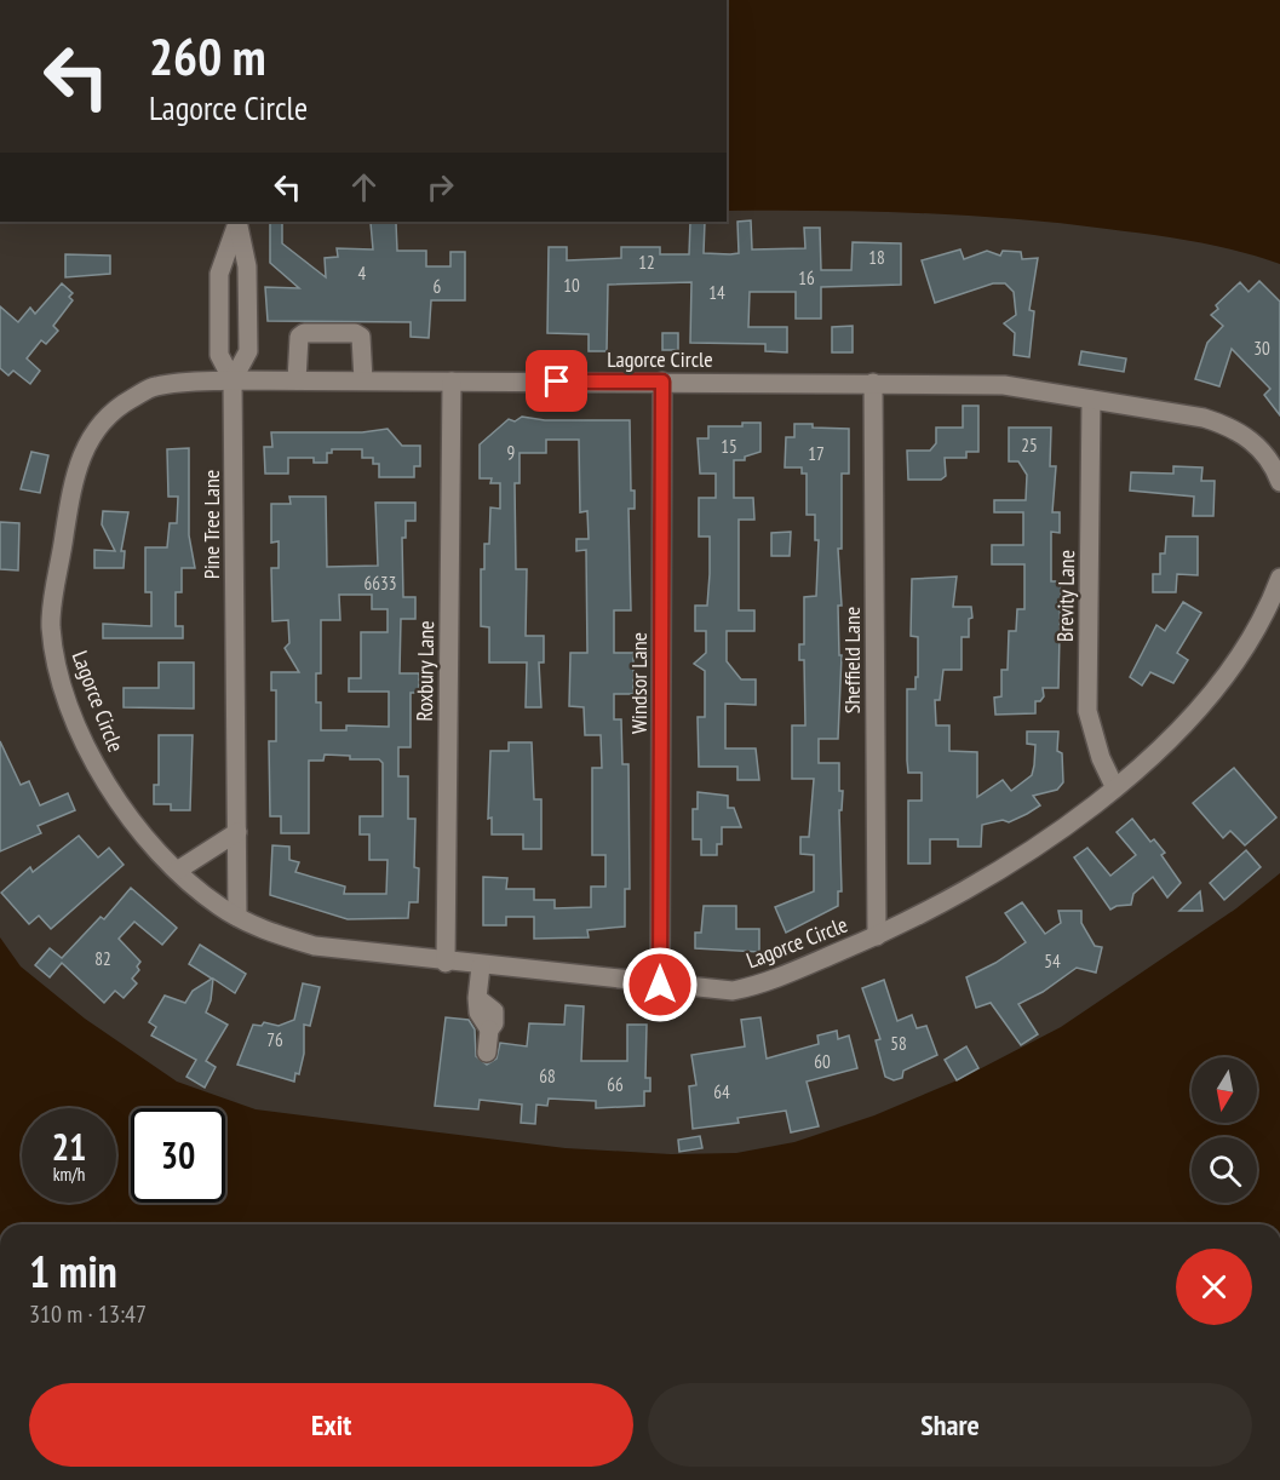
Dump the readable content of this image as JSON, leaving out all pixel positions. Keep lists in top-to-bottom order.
{
  "streets": {
    "street": [
      "Lagorce Circle",
      "Pine Tree Lane",
      "Brevity Lane",
      "Sheffield Lane",
      "Roxbury Lane",
      "Windsor Lane"
    ]
  },
  "crossings": [
    ["Lagorce Circle", "Pine Tree Lane"],
    ["Lagorce Circle", "Brevity Lane"],
    ["Lagorce Circle", "Sheffield Lane"],
    ["Lagorce Circle", "Roxbury Lane"],
    ["Lagorce Circle", "Windsor Lane"]
  ],
  "house_numbers": [
    "18",
    "12",
    "4",
    "16",
    "10",
    "6",
    "14",
    "30",
    "25",
    "15",
    "9",
    "17",
    "6633",
    "82",
    "54",
    "76",
    "58",
    "60",
    "68",
    "66",
    "64"
  ],
  "north": "bottom",
  "page": {
    "turn": ["260 m", "Lagorce Circle"],
    "speed": "21 km/h",
    "limit": "30",
    "heading": ["1 min", "310 m · 13:47"],
    "buttons": ["Exit", "Share"]
  }
}
